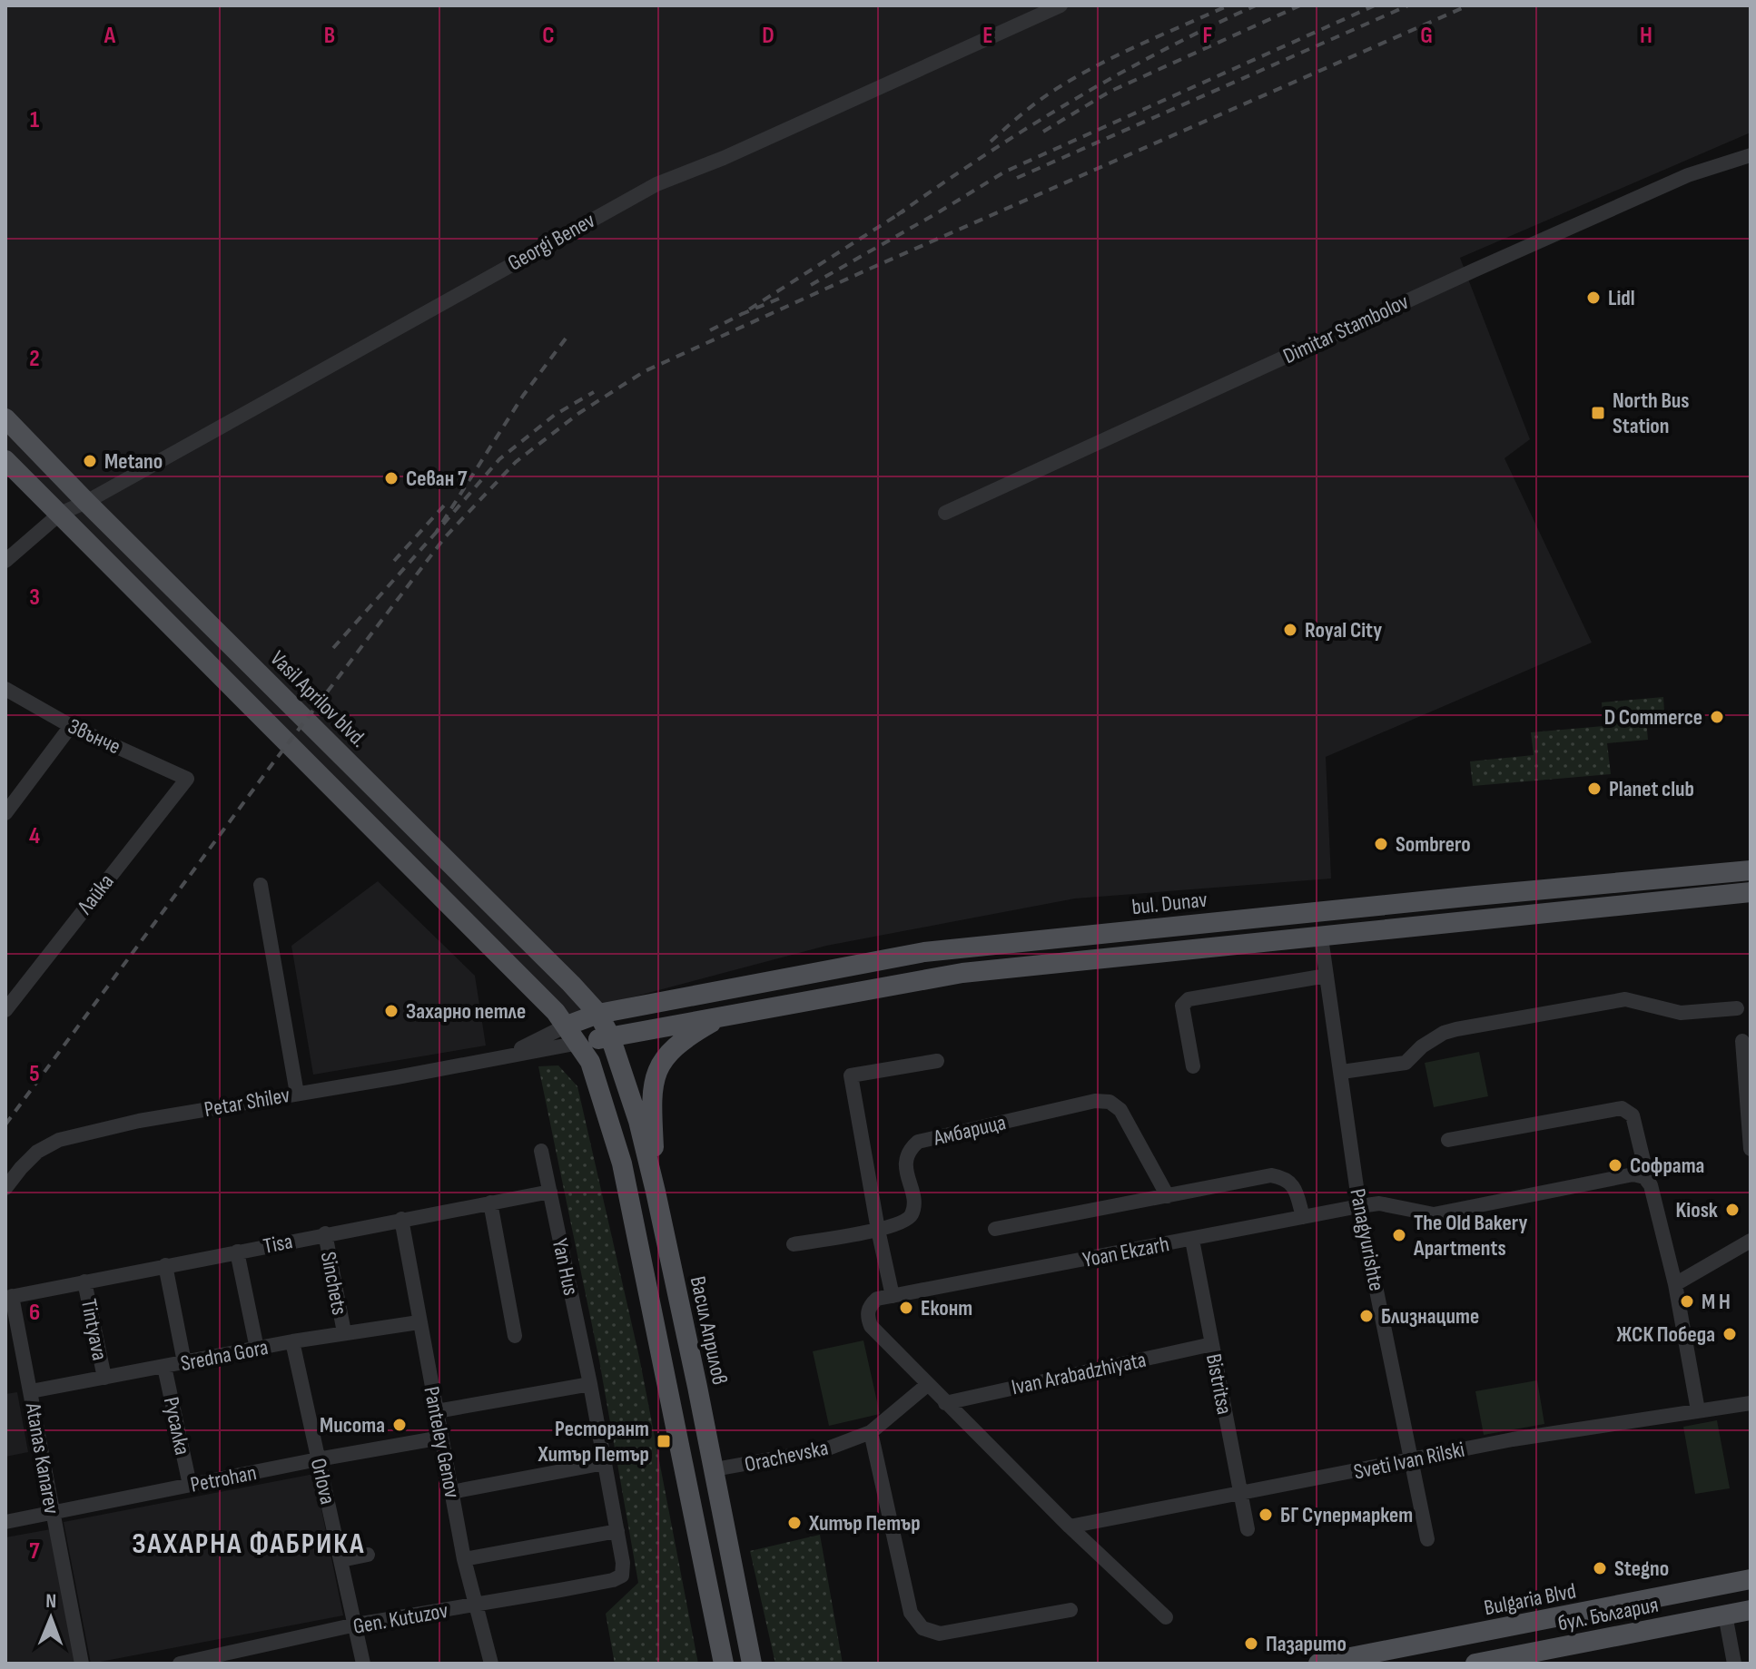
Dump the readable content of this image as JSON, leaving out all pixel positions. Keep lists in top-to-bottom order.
{
  "streets": {
    "main road": [
      "Vasil Aprilov blvd.",
      "bul. Dunav",
      "Васил Априлов",
      "Bulgaria Blvd",
      "бул. България"
    ],
    "street": [
      "Georgi Benev",
      "Dimitar Stambolov",
      "Звънче",
      "Лайка",
      "Petar Shilev",
      "Амбарица",
      "Panagyurishte",
      "Tisa",
      "Yoan Ekzarh",
      "Yan Hus",
      "Sinchets",
      "Tintyava",
      "Sredna Gora",
      "Ivan Arabadzhiyata",
      "Bistritsa",
      "Русалка",
      "Panteley Genov",
      "Orachevska",
      "Atanas Kanarev",
      "Sveti Ivan Rilski",
      "Petrohan",
      "Orlova",
      "Gen. Kutuzov"
    ]
  },
  "crossings": [
    ["Georgi Benev", "Vasil Aprilov blvd."],
    ["Vasil Aprilov blvd.", "bul. Dunav"],
    ["Vasil Aprilov blvd.", "Васил Априлов"],
    ["Звънче", "Лайка"],
    ["bul. Dunav", "Petar Shilev"],
    ["bul. Dunav", "Васил Априлов"],
    ["Panagyurishte", "Yoan Ekzarh"],
    ["Panagyurishte", "Sveti Ivan Rilski"],
    ["Tisa", "Yan Hus"],
    ["Tisa", "Sinchets"],
    ["Tisa", "Tintyava"],
    ["Tisa", "Panteley Genov"],
    ["Tisa", "Atanas Kanarev"],
    ["Yoan Ekzarh", "Bistritsa"],
    ["Yan Hus", "Gen. Kutuzov"],
    ["Sinchets", "Sredna Gora"],
    ["Tintyava", "Sredna Gora"],
    ["Васил Априлов", "Orachevska"],
    ["Sredna Gora", "Русалка"],
    ["Sredna Gora", "Panteley Genov"],
    ["Sredna Gora", "Atanas Kanarev"],
    ["Sredna Gora", "Orlova"],
    ["Ivan Arabadzhiyata", "Bistritsa"],
    ["Bistritsa", "Sveti Ivan Rilski"],
    ["Русалка", "Petrohan"],
    ["Panteley Genov", "Petrohan"],
    ["Panteley Genov", "Gen. Kutuzov"],
    ["Atanas Kanarev", "Petrohan"],
    ["Petrohan", "Orlova"],
    ["Orlova", "Gen. Kutuzov"]
  ],
  "districts": ["ЗАХАРНА ФАБРИКА"],
  "places": {
    "other": [
      "Lidl",
      "Metano",
      "Севан 7",
      "Royal City",
      "D Commerce",
      "Planet club",
      "Sombrero",
      "Захарно петле",
      "Софрата",
      "Kiosk",
      "The Old Bakery Apartments",
      "М Н",
      "Еконт",
      "Близнаците",
      "ЖСК Победа",
      "Мисота",
      "БГ Супермаркет",
      "Хитър Петър",
      "Stegno",
      "Пазарито"
    ],
    "transit": ["North Bus Station", "Ресторант Хитър Петър"]
  },
  "north": "top",
  "grid": {
    "columns": [
      "A",
      "B",
      "C",
      "D",
      "E",
      "F",
      "G",
      "H"
    ],
    "rows": [
      "1",
      "2",
      "3",
      "4",
      "5",
      "6",
      "7"
    ]
  }
}
